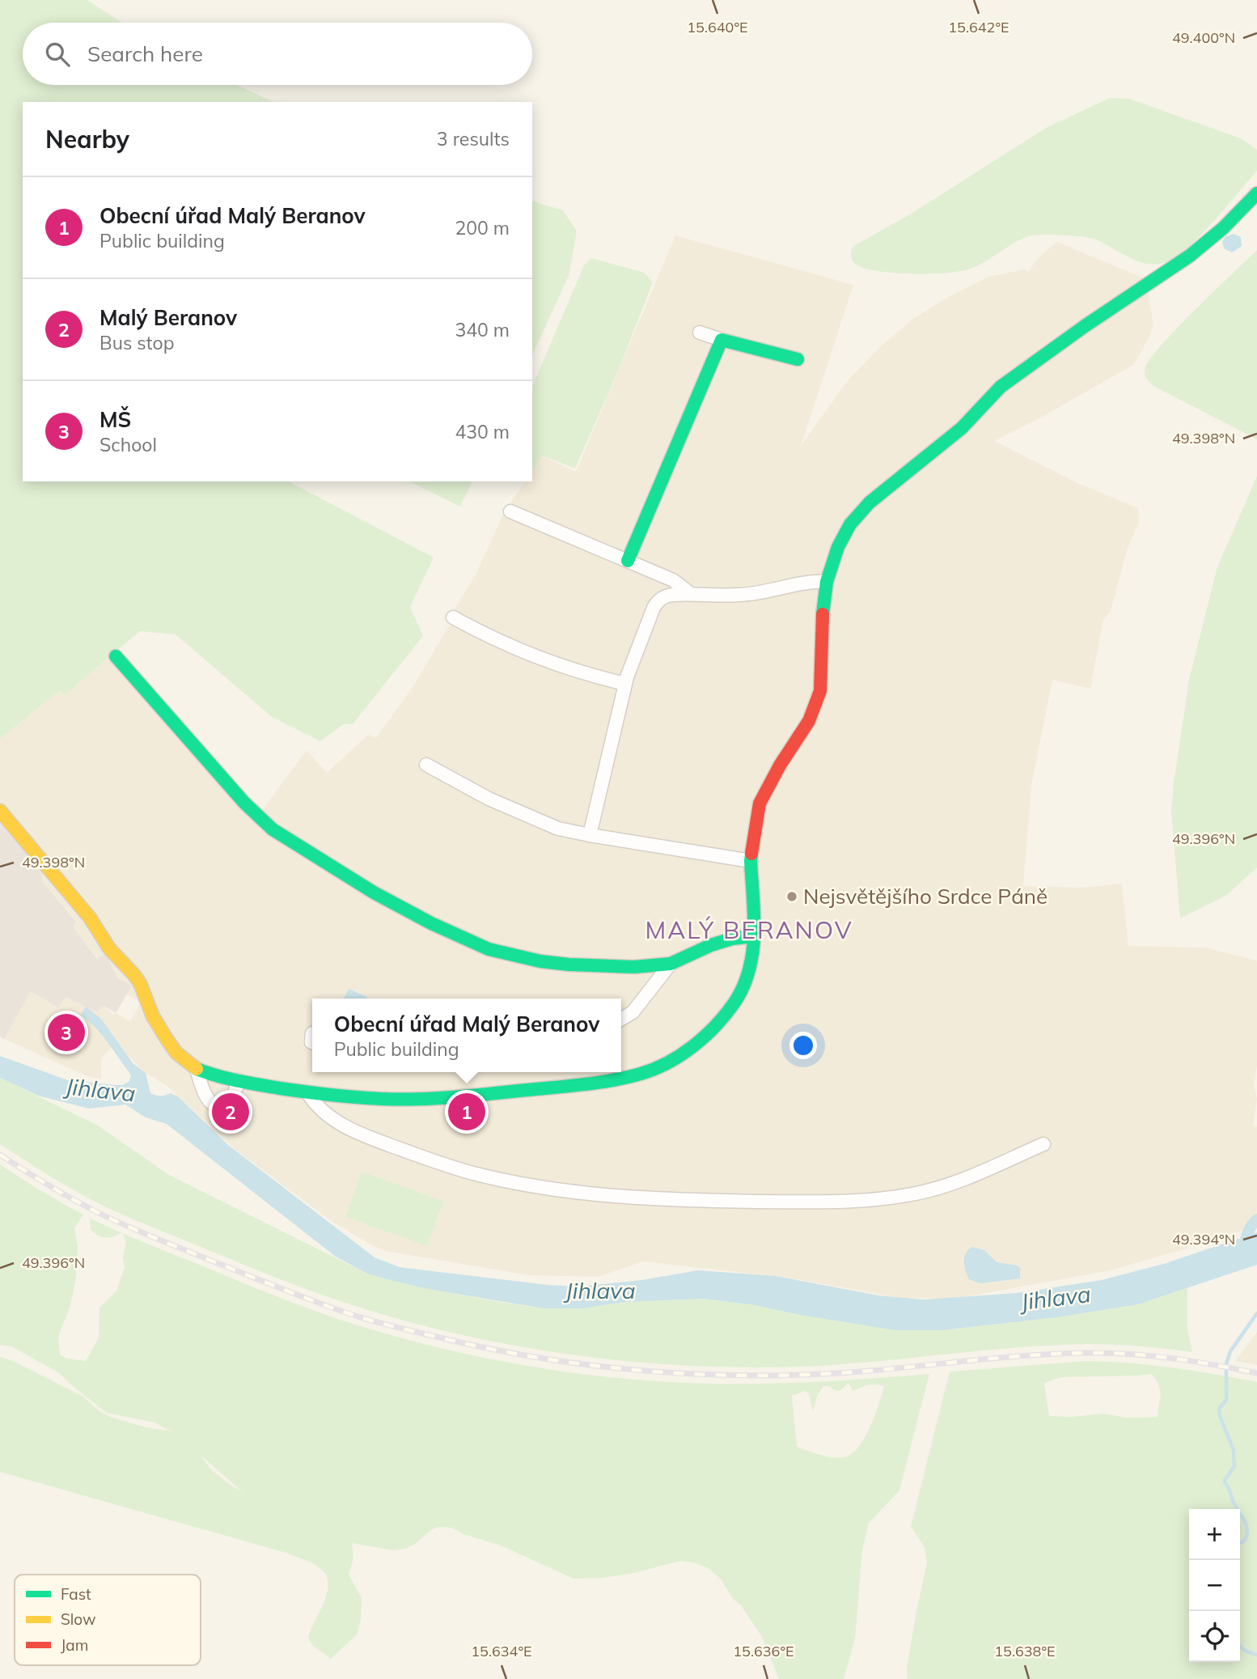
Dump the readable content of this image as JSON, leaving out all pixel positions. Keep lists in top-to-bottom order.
{
  "districts": ["MALÝ BERANOV"],
  "water": ["Jihlava"],
  "places": ["Nejsvětějšího Srdce Páně"],
  "legend": ["Fast", "Slow", "Jam"],
  "page": {
    "search": "Search here",
    "heading": ["Nearby", "3 results"],
    "list": [
      {
        "mark": "1",
        "name": "Obecní úřad Malý Beranov",
        "note": "Public building",
        "value": "200 m"
      },
      {
        "mark": "2",
        "name": "Malý Beranov",
        "note": "Bus stop",
        "value": "340 m"
      },
      {
        "mark": "3",
        "name": "MŠ",
        "note": "School",
        "value": "430 m"
      }
    ],
    "popup": ["Obecní úřad Malý Beranov", "Public building"],
    "pins": ["3", "1", "2"],
    "map_buttons": ["+", "−"]
  },
  "coordinates": [
    "15.640°E",
    "15.642°E",
    "49.400°N",
    "49.398°N",
    "49.396°N",
    "49.394°N",
    "15.634°E",
    "15.636°E",
    "15.638°E"
  ]
}
